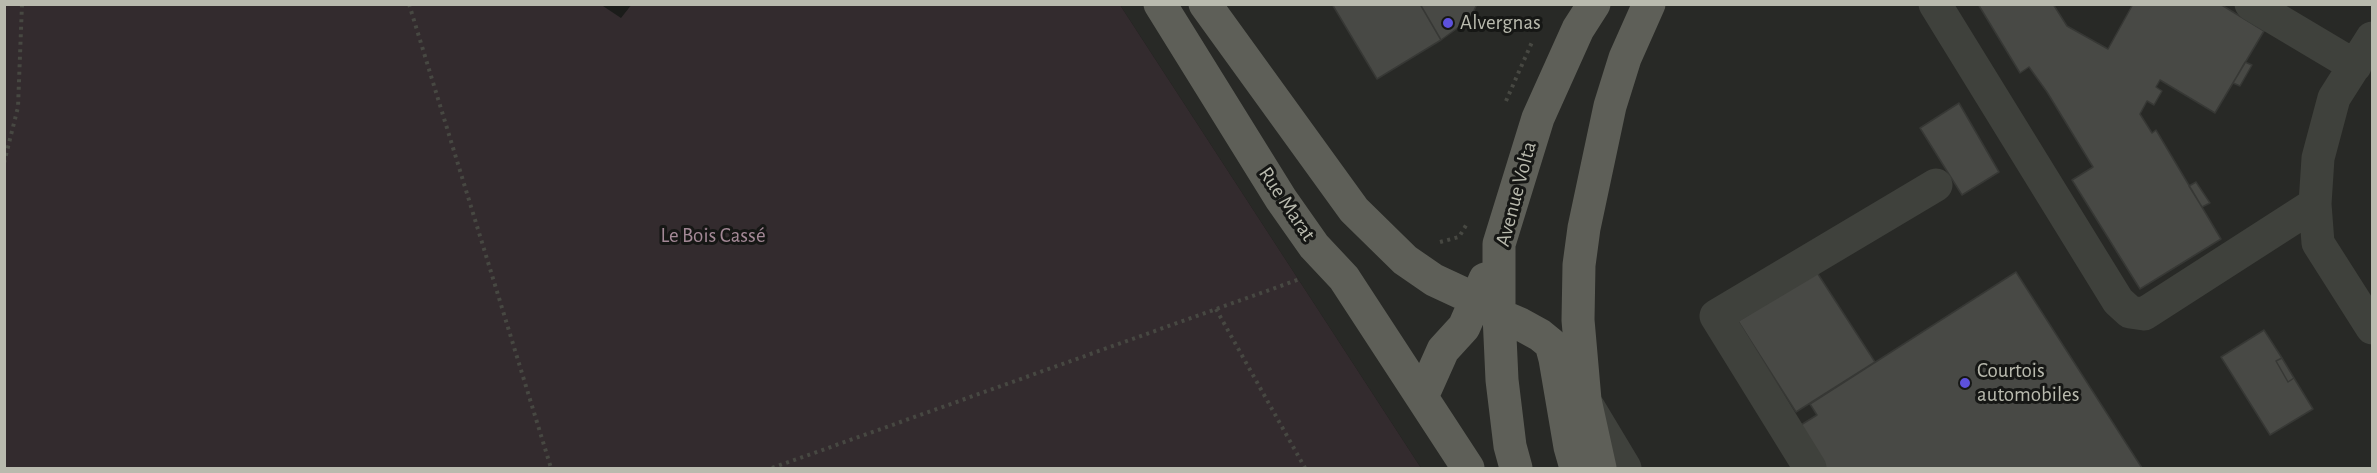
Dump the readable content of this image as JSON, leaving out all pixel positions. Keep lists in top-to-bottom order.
{
  "streets": {
    "main road": ["Avenue Volta", "Rue Marat"]
  },
  "parks": ["Le Bois Cassé"],
  "places": ["Alvergnas", "Courtois automobiles"]
}
